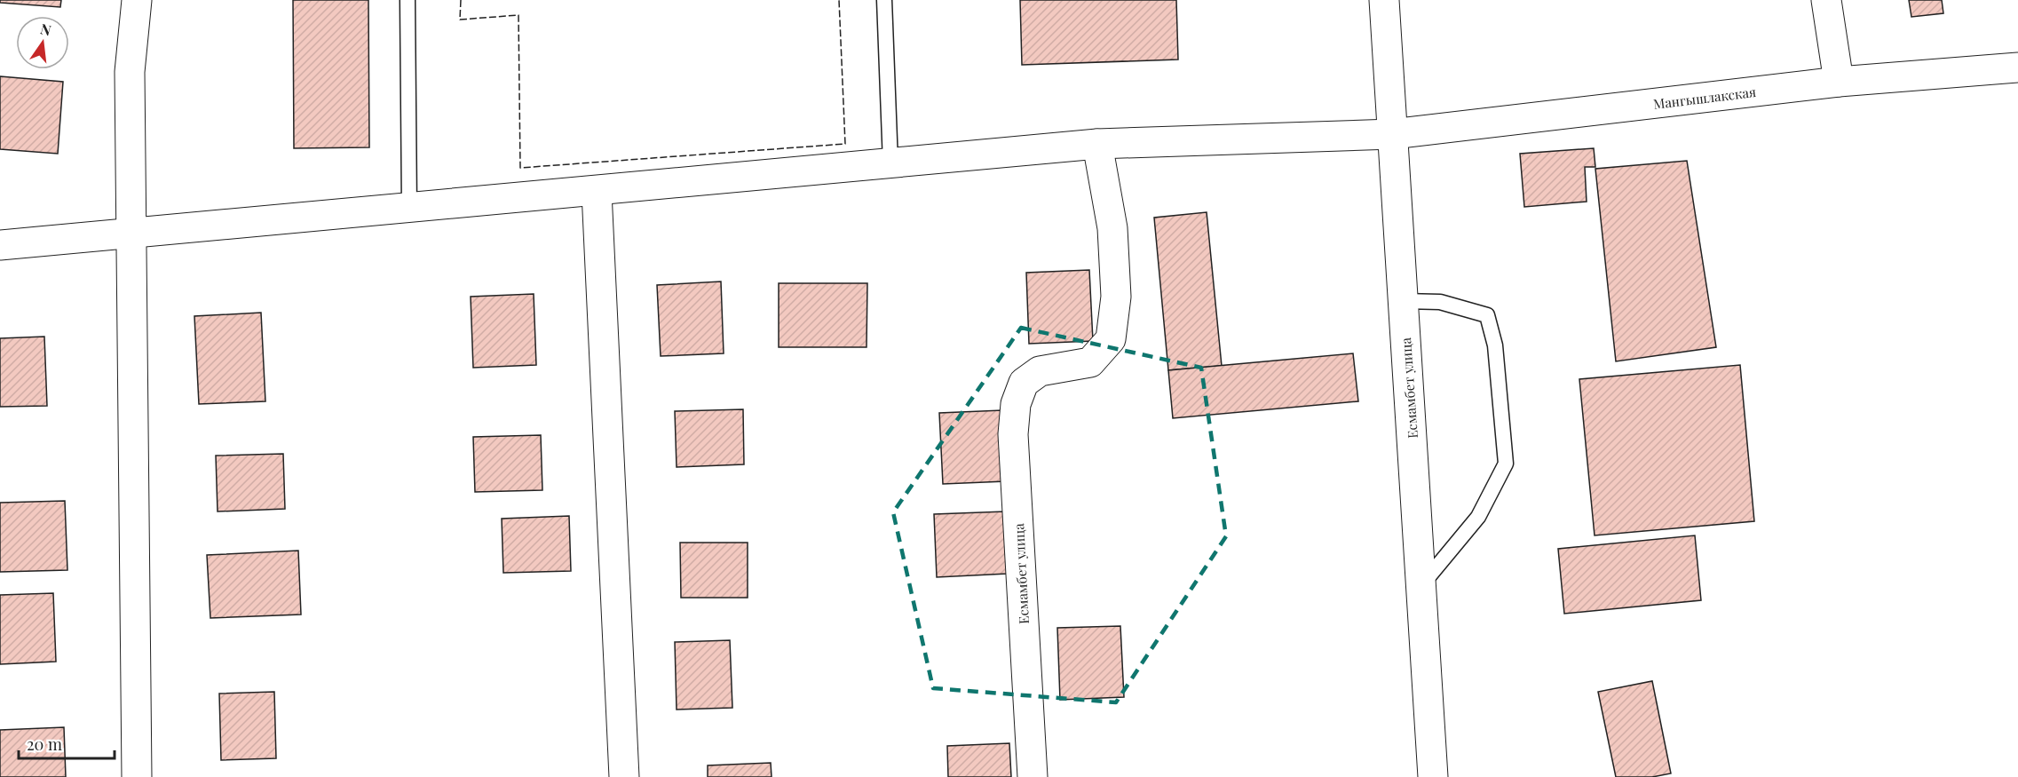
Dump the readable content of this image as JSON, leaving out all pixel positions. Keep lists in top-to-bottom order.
{
  "streets": {
    "street": ["Мангышлакская", "Есмамбет улица"]
  },
  "crossings": [
    ["Мангышлакская", "Есмамбет улица"]
  ],
  "scale_bar": "20 m",
  "north": "top"
}
